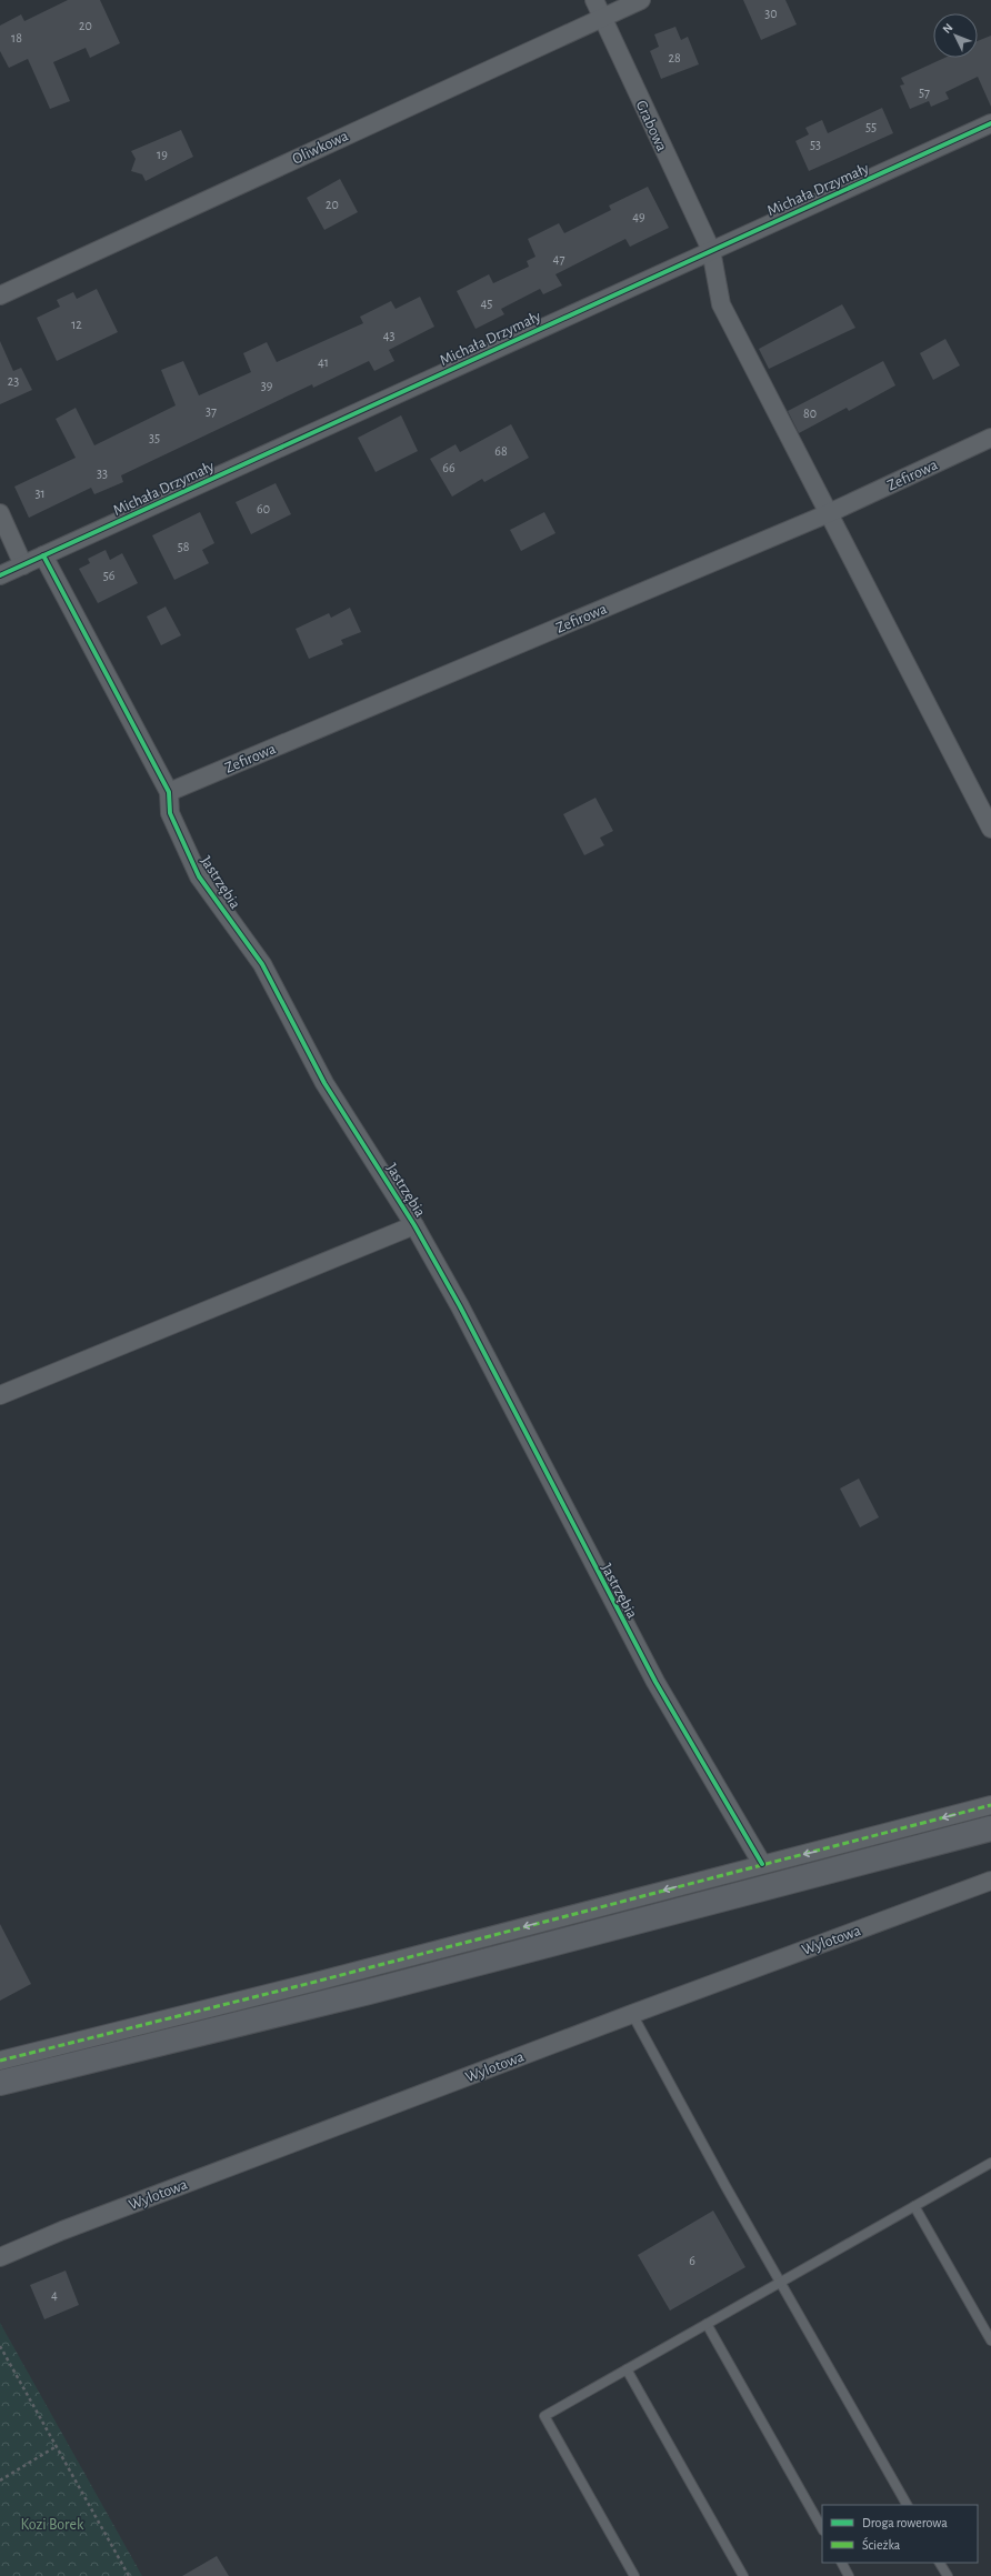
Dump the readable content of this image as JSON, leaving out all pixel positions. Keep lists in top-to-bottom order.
{
  "streets": {
    "street": [
      "Grabowa",
      "Oliwkowa",
      "Michała Drzymały",
      "Zefirowa",
      "Jastrzębia",
      "Wylotowa"
    ]
  },
  "crossings": [
    ["Grabowa", "Oliwkowa"],
    ["Grabowa", "Michała Drzymały"],
    ["Grabowa", "Zefirowa"],
    ["Michała Drzymały", "Jastrzębia"],
    ["Zefirowa", "Jastrzębia"]
  ],
  "parks": ["Kozi Borek"],
  "house_numbers": [
    "30",
    "20",
    "18",
    "28",
    "57",
    "55",
    "53",
    "19",
    "20",
    "49",
    "47",
    "45",
    "12",
    "43",
    "41",
    "23",
    "39",
    "37",
    "80",
    "35",
    "68",
    "66",
    "33",
    "31",
    "60",
    "58",
    "56",
    "6",
    "4"
  ],
  "legend": ["Droga rowerowa", "Ścieżka"],
  "north": "top left"
}
